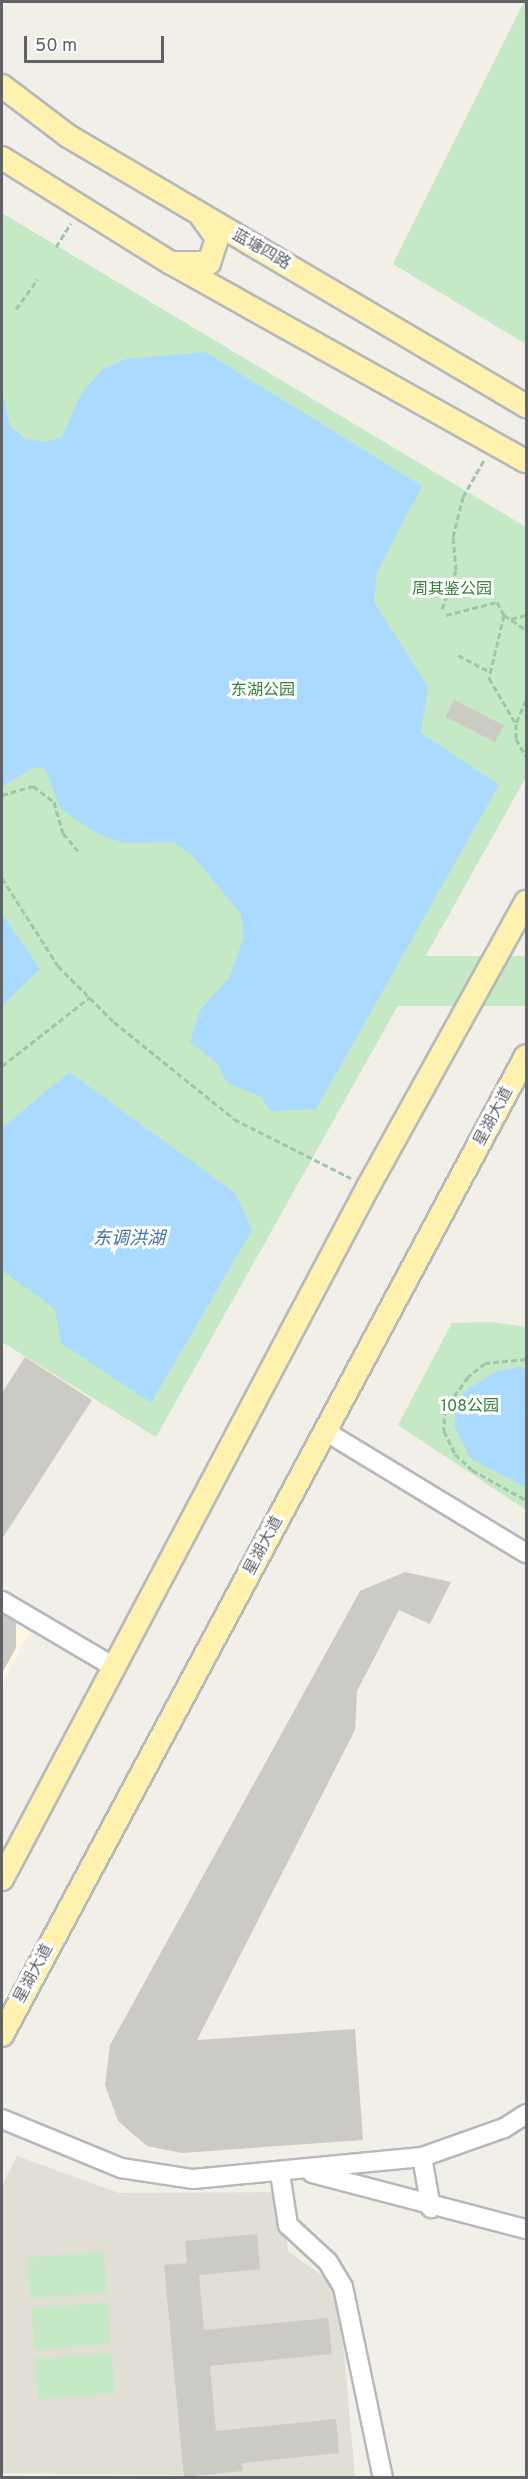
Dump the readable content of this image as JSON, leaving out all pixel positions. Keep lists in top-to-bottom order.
{
  "streets": {
    "main road": ["蓝塘四路", "星湖大道"]
  },
  "water": ["东调洪湖"],
  "parks": ["周其鉴公园", "东湖公园", "108公园"],
  "scale_bar": "50 m"
}
